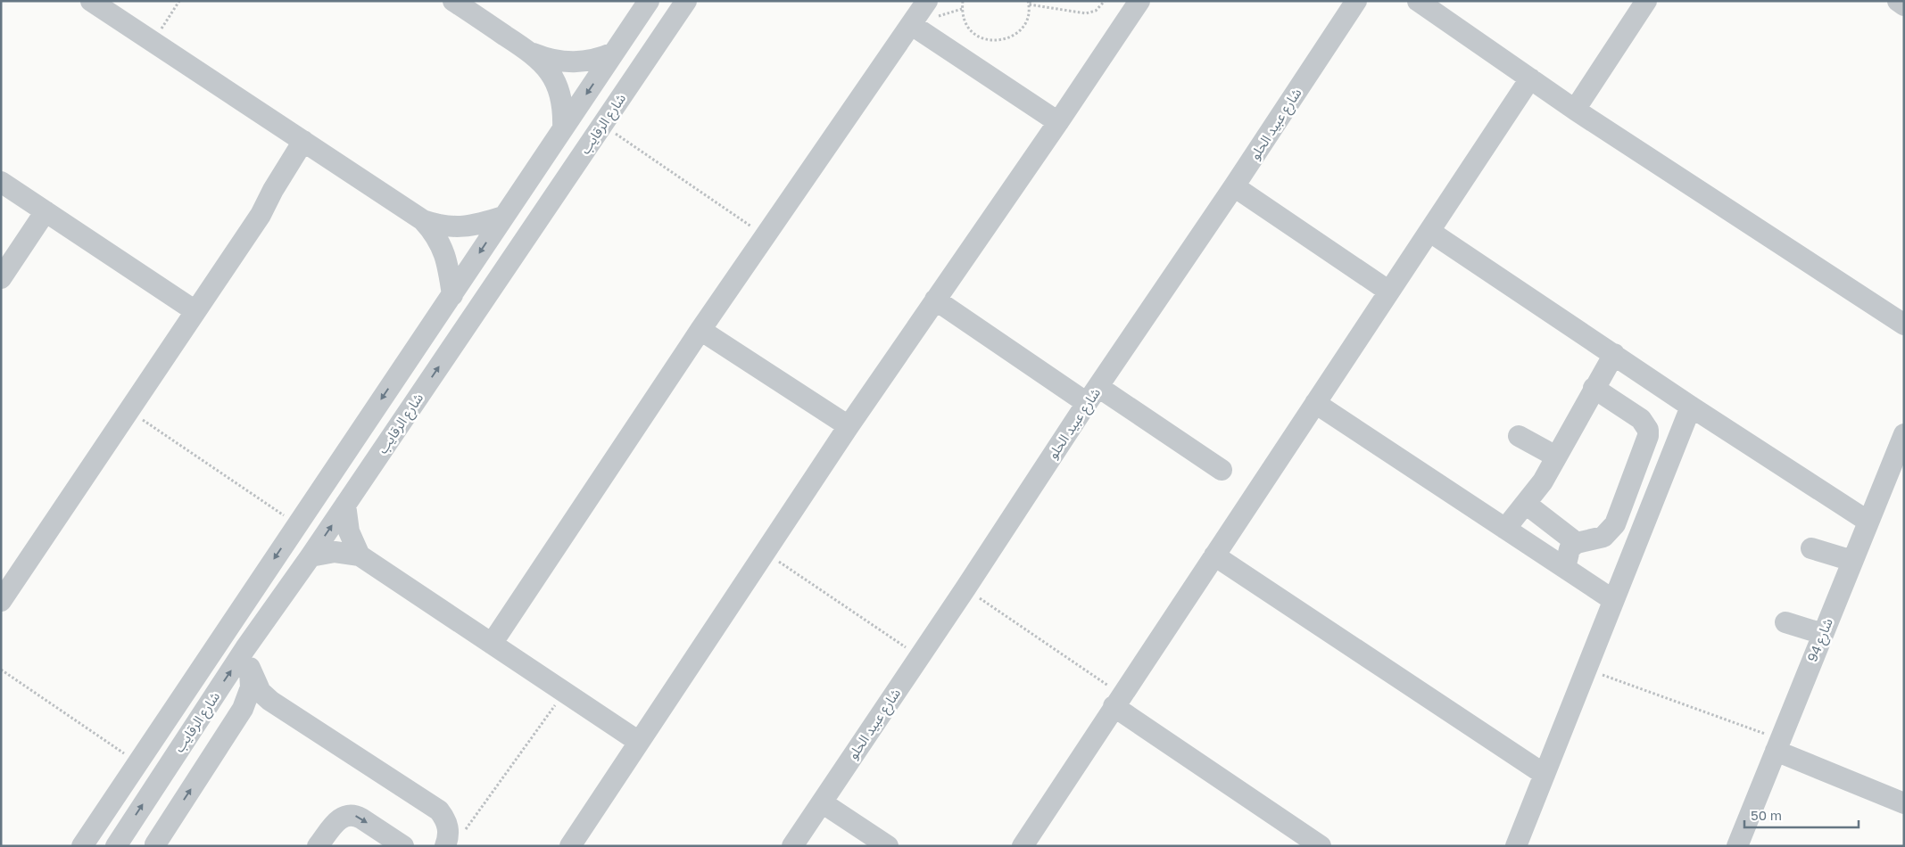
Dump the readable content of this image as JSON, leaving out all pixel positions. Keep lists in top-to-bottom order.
{
  "streets": {
    "street": ["شارع الرقايب", "شارع عبيد الحلو", "شارع 94"]
  },
  "scale_bar": "50 m"
}
